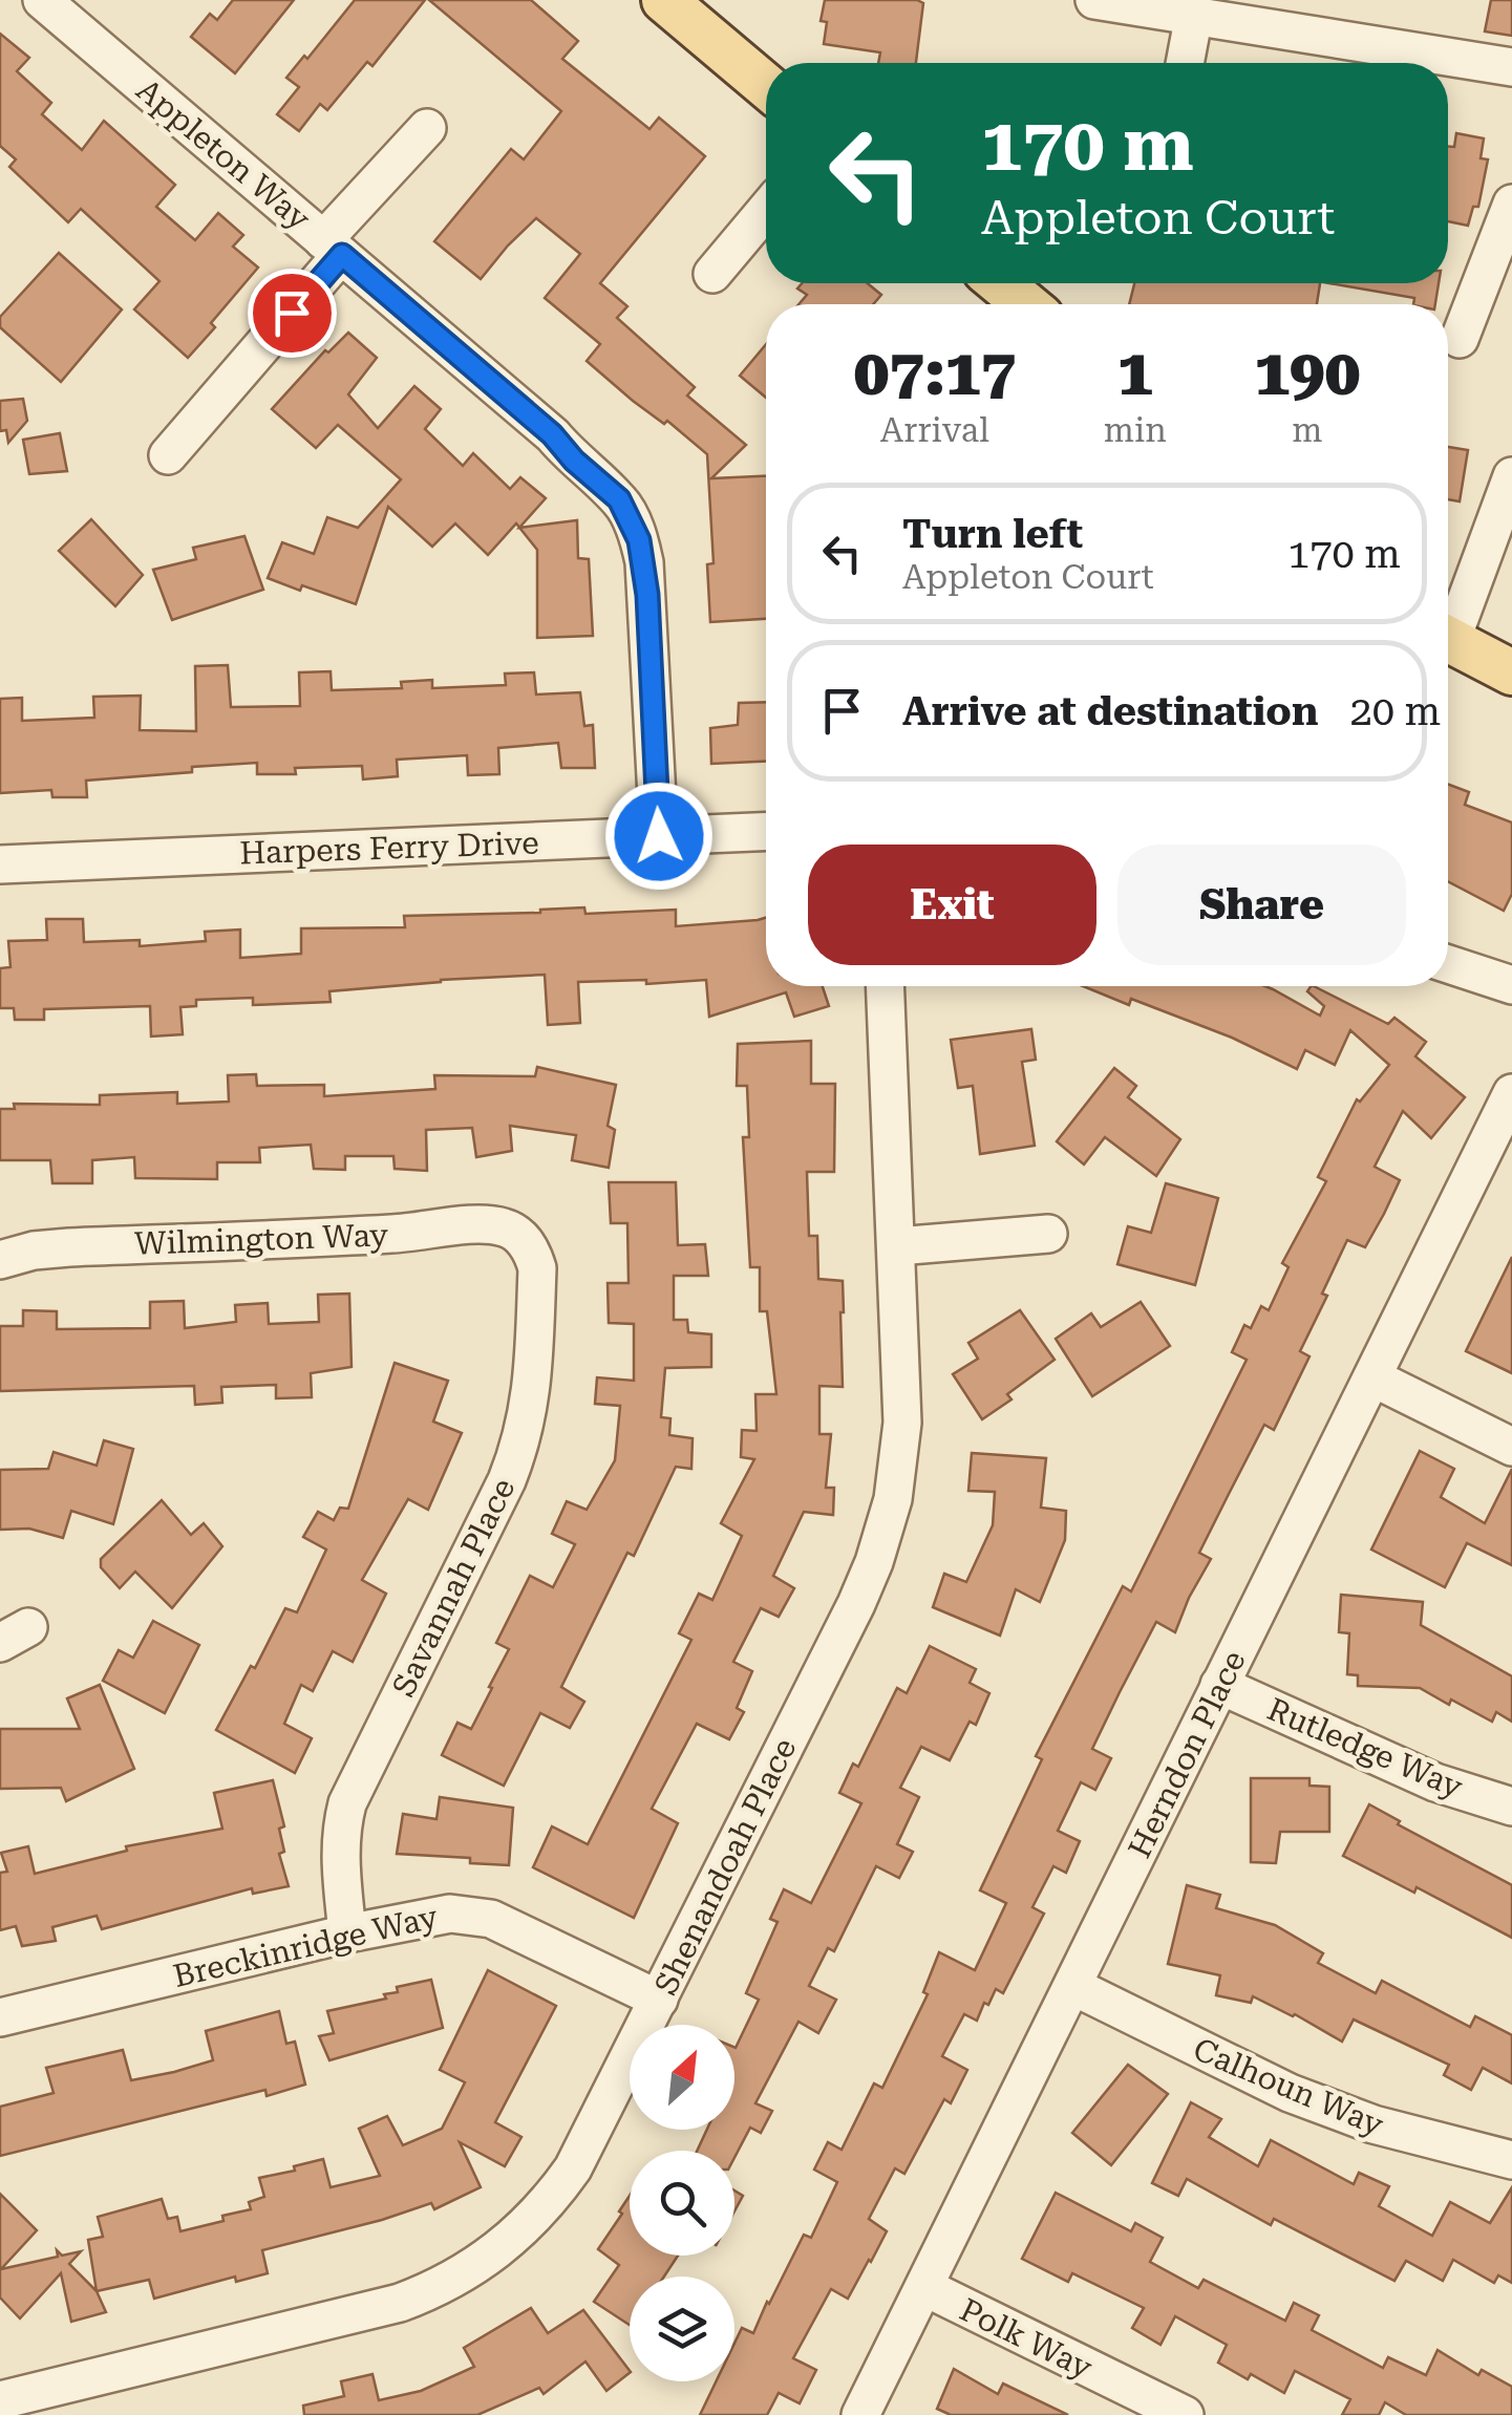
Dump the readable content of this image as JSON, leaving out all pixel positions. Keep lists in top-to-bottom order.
{
  "streets": {
    "street": [
      "Appleton Way",
      "Harpers Ferry Drive",
      "Wilmington Way",
      "Savannah Place",
      "Rutledge Way",
      "Herndon Place",
      "Shenandoah Place",
      "Breckinridge Way",
      "Calhoun Way",
      "Polk Way"
    ]
  },
  "crossings": [
    ["Appleton Way", "Harpers Ferry Drive"],
    ["Wilmington Way", "Savannah Place"],
    ["Savannah Place", "Breckinridge Way"],
    ["Rutledge Way", "Herndon Place"],
    ["Herndon Place", "Calhoun Way"],
    ["Herndon Place", "Polk Way"],
    ["Shenandoah Place", "Breckinridge Way"]
  ],
  "north": "top right",
  "page": {
    "turn": ["170 m", "Appleton Court"],
    "eta": [
      "07:17",
      "Arrival",
      "1",
      "min",
      "190",
      "m"
    ],
    "list": [
      {
        "name": "Turn left",
        "note": "Appleton Court",
        "value": "170 m"
      },
      {
        "name": "Arrive at destination",
        "value": "20 m"
      }
    ],
    "buttons": ["Exit", "Share"]
  }
}
